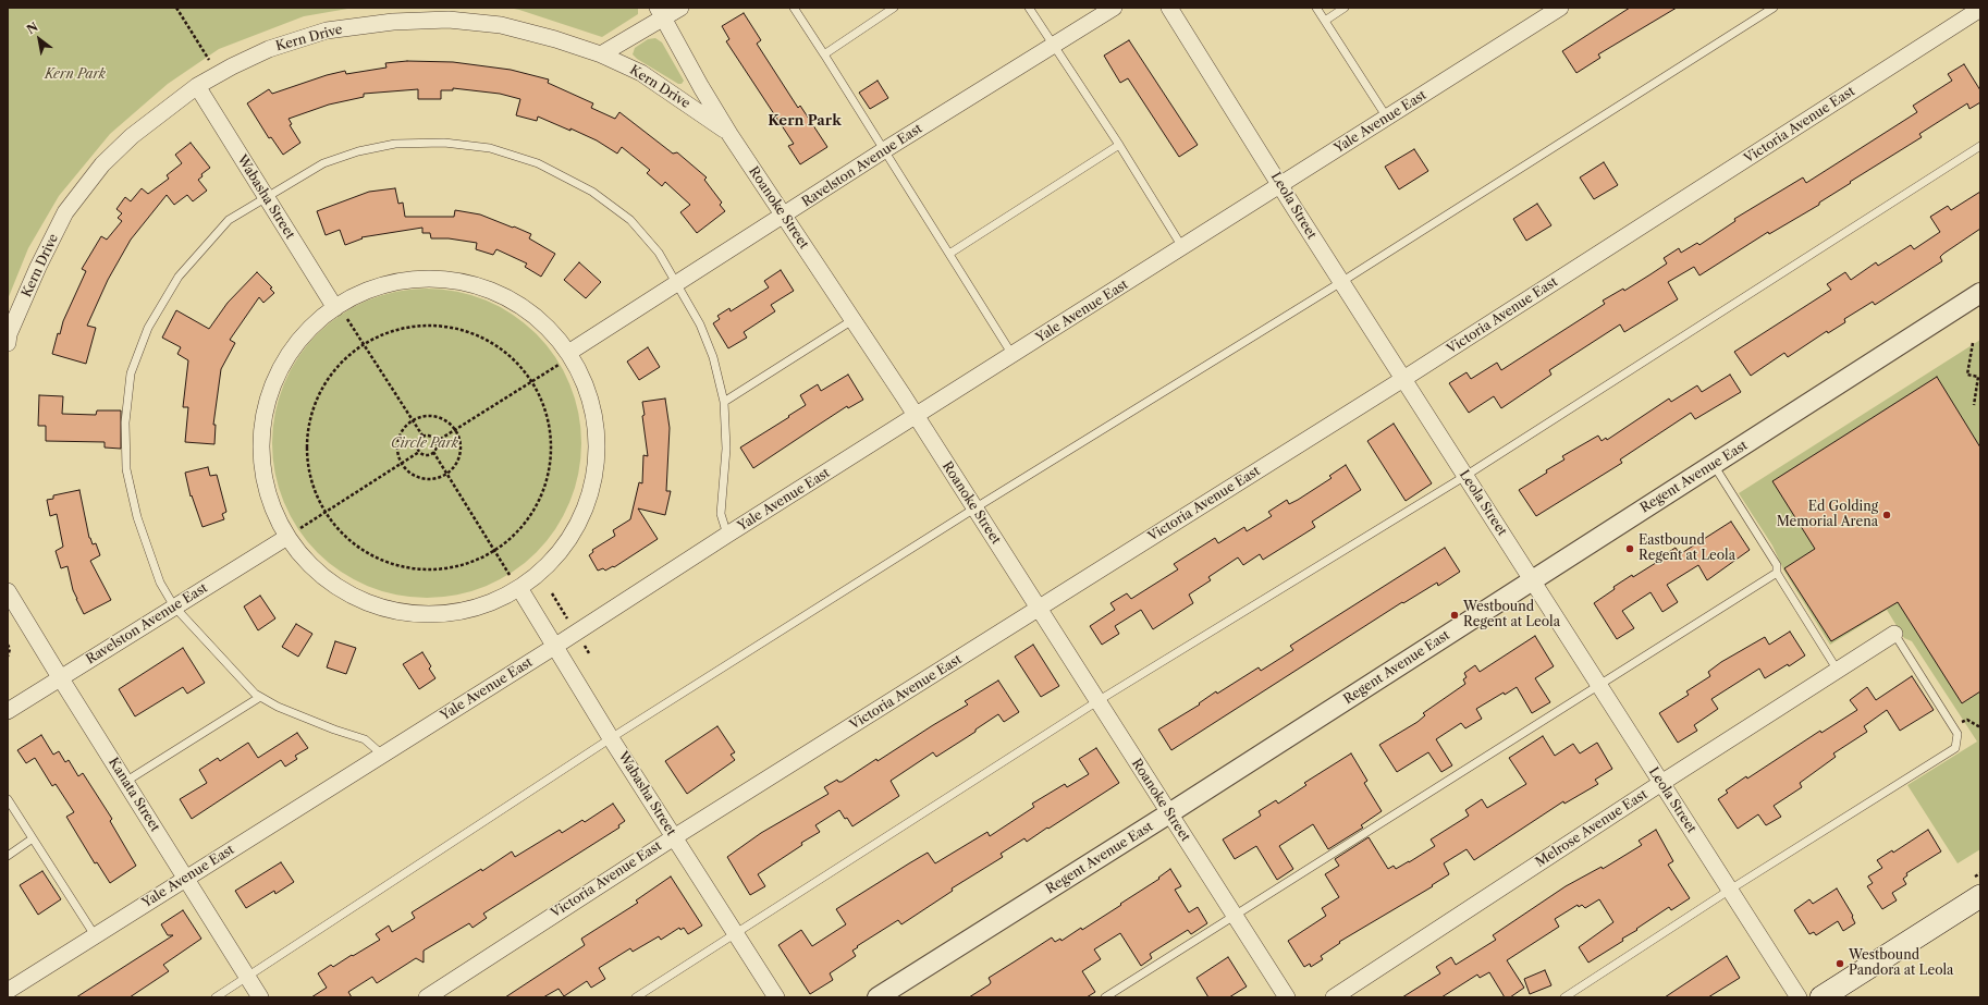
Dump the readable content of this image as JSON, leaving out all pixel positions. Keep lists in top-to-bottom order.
{
  "streets": {
    "street": [
      "Kern Drive",
      "Yale Avenue East",
      "Victoria Avenue East",
      "Ravelston Avenue East",
      "Wabasha Street",
      "Leola Street",
      "Roanoke Street",
      "Regent Avenue East",
      "Kanata Street",
      "Melrose Avenue East"
    ]
  },
  "crossings": [
    ["Kern Drive", "Wabasha Street"],
    ["Kern Drive", "Roanoke Street"],
    ["Yale Avenue East", "Wabasha Street"],
    ["Yale Avenue East", "Leola Street"],
    ["Yale Avenue East", "Roanoke Street"],
    ["Yale Avenue East", "Kanata Street"],
    ["Victoria Avenue East", "Wabasha Street"],
    ["Victoria Avenue East", "Leola Street"],
    ["Victoria Avenue East", "Roanoke Street"],
    ["Ravelston Avenue East", "Roanoke Street"],
    ["Ravelston Avenue East", "Kanata Street"],
    ["Leola Street", "Regent Avenue East"],
    ["Leola Street", "Melrose Avenue East"],
    ["Roanoke Street", "Regent Avenue East"]
  ],
  "districts": ["Kern Park"],
  "parks": ["Kern Park", "Circle Park"],
  "places": [
    "Ed Golding Memorial Arena",
    "Eastbound Regent at Leola",
    "Westbound Regent at Leola",
    "Westbound Pandora at Leola"
  ],
  "north": "top left"
}
